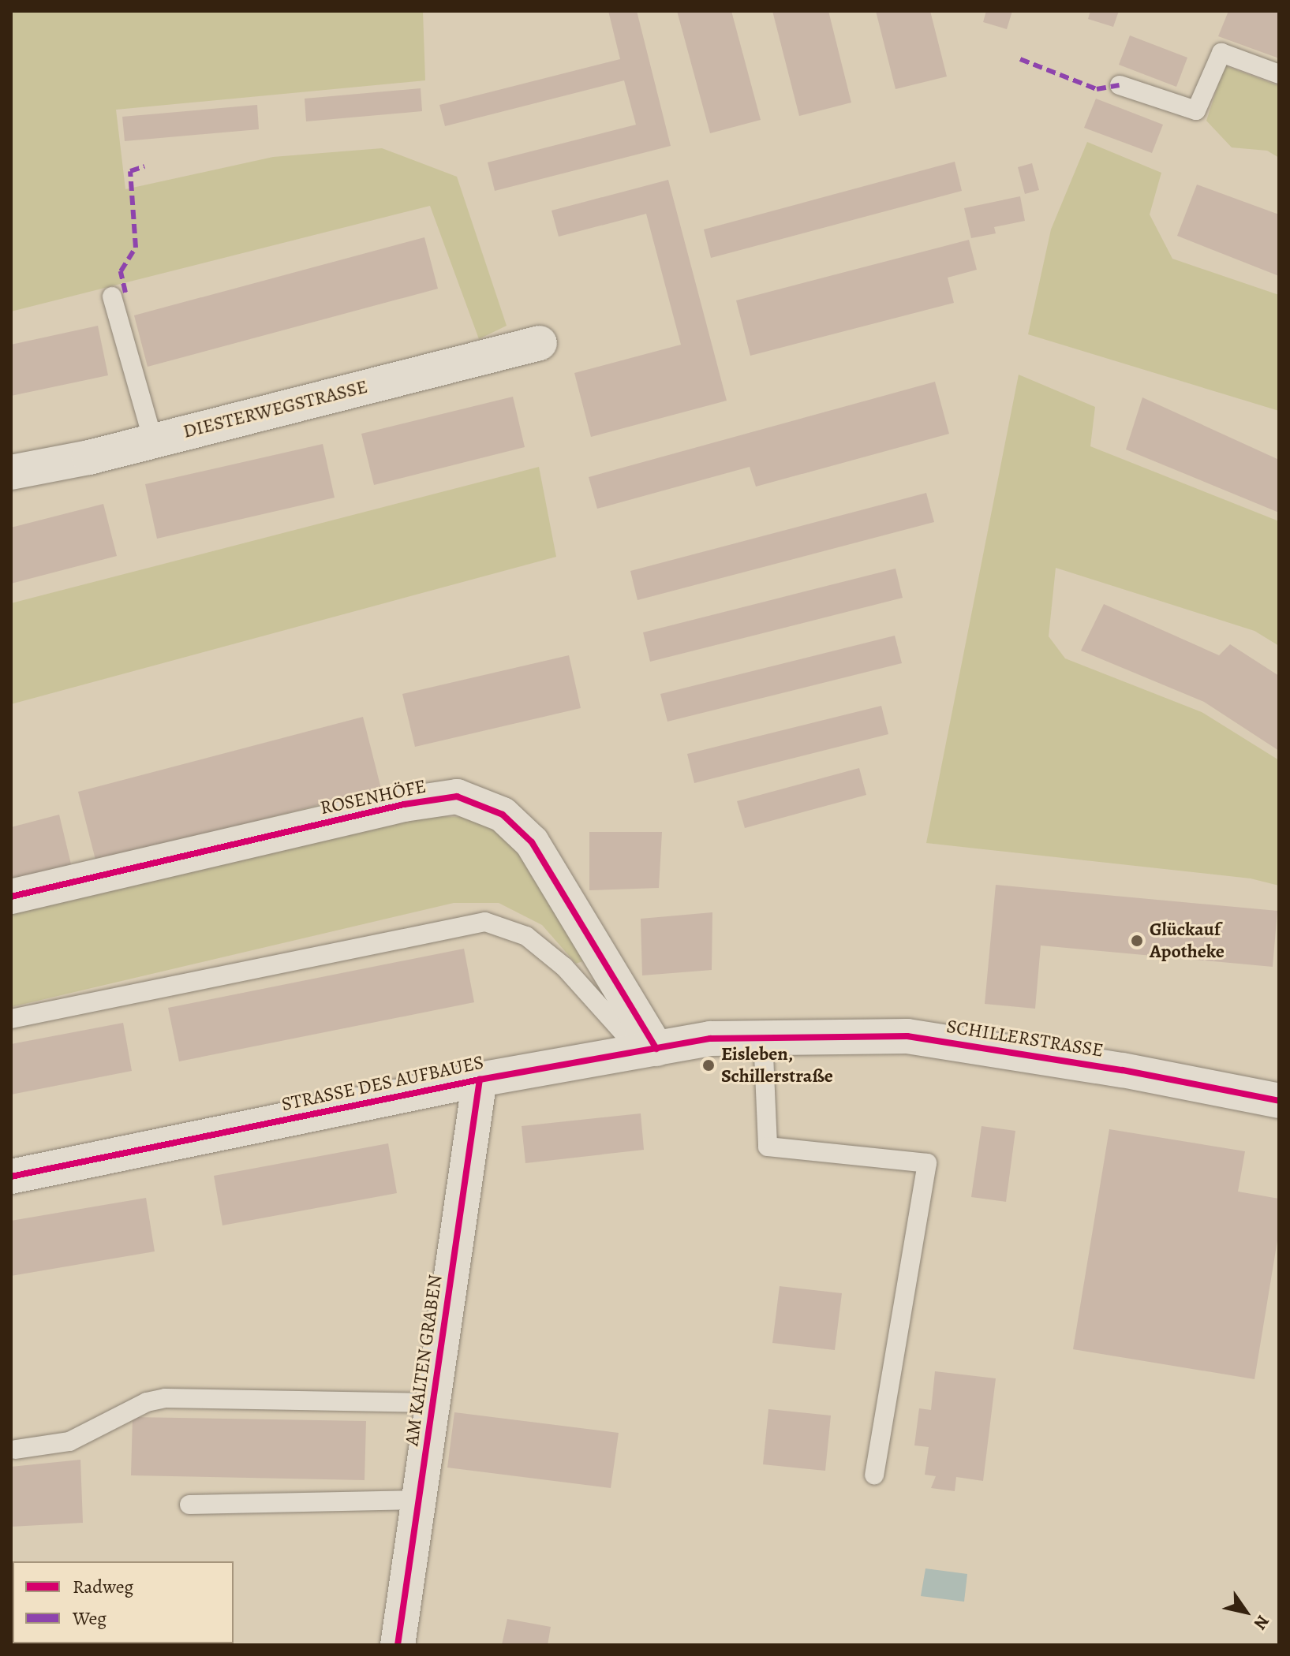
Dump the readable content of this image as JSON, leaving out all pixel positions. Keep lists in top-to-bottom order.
{
  "streets": {
    "street": [
      "DIESTERWEGSTRASSE",
      "ROSENHÖFE",
      "SCHILLERSTRASSE",
      "STRASSE DES AUFBAUES",
      "AM KALTEN GRABEN"
    ]
  },
  "crossings": [
    ["ROSENHÖFE", "STRASSE DES AUFBAUES"],
    ["SCHILLERSTRASSE", "STRASSE DES AUFBAUES"],
    ["STRASSE DES AUFBAUES", "AM KALTEN GRABEN"]
  ],
  "places": ["Glückauf Apotheke", "Eisleben, Schillerstraße"],
  "legend": ["Radweg", "Weg"],
  "north": "bottom right"
}
